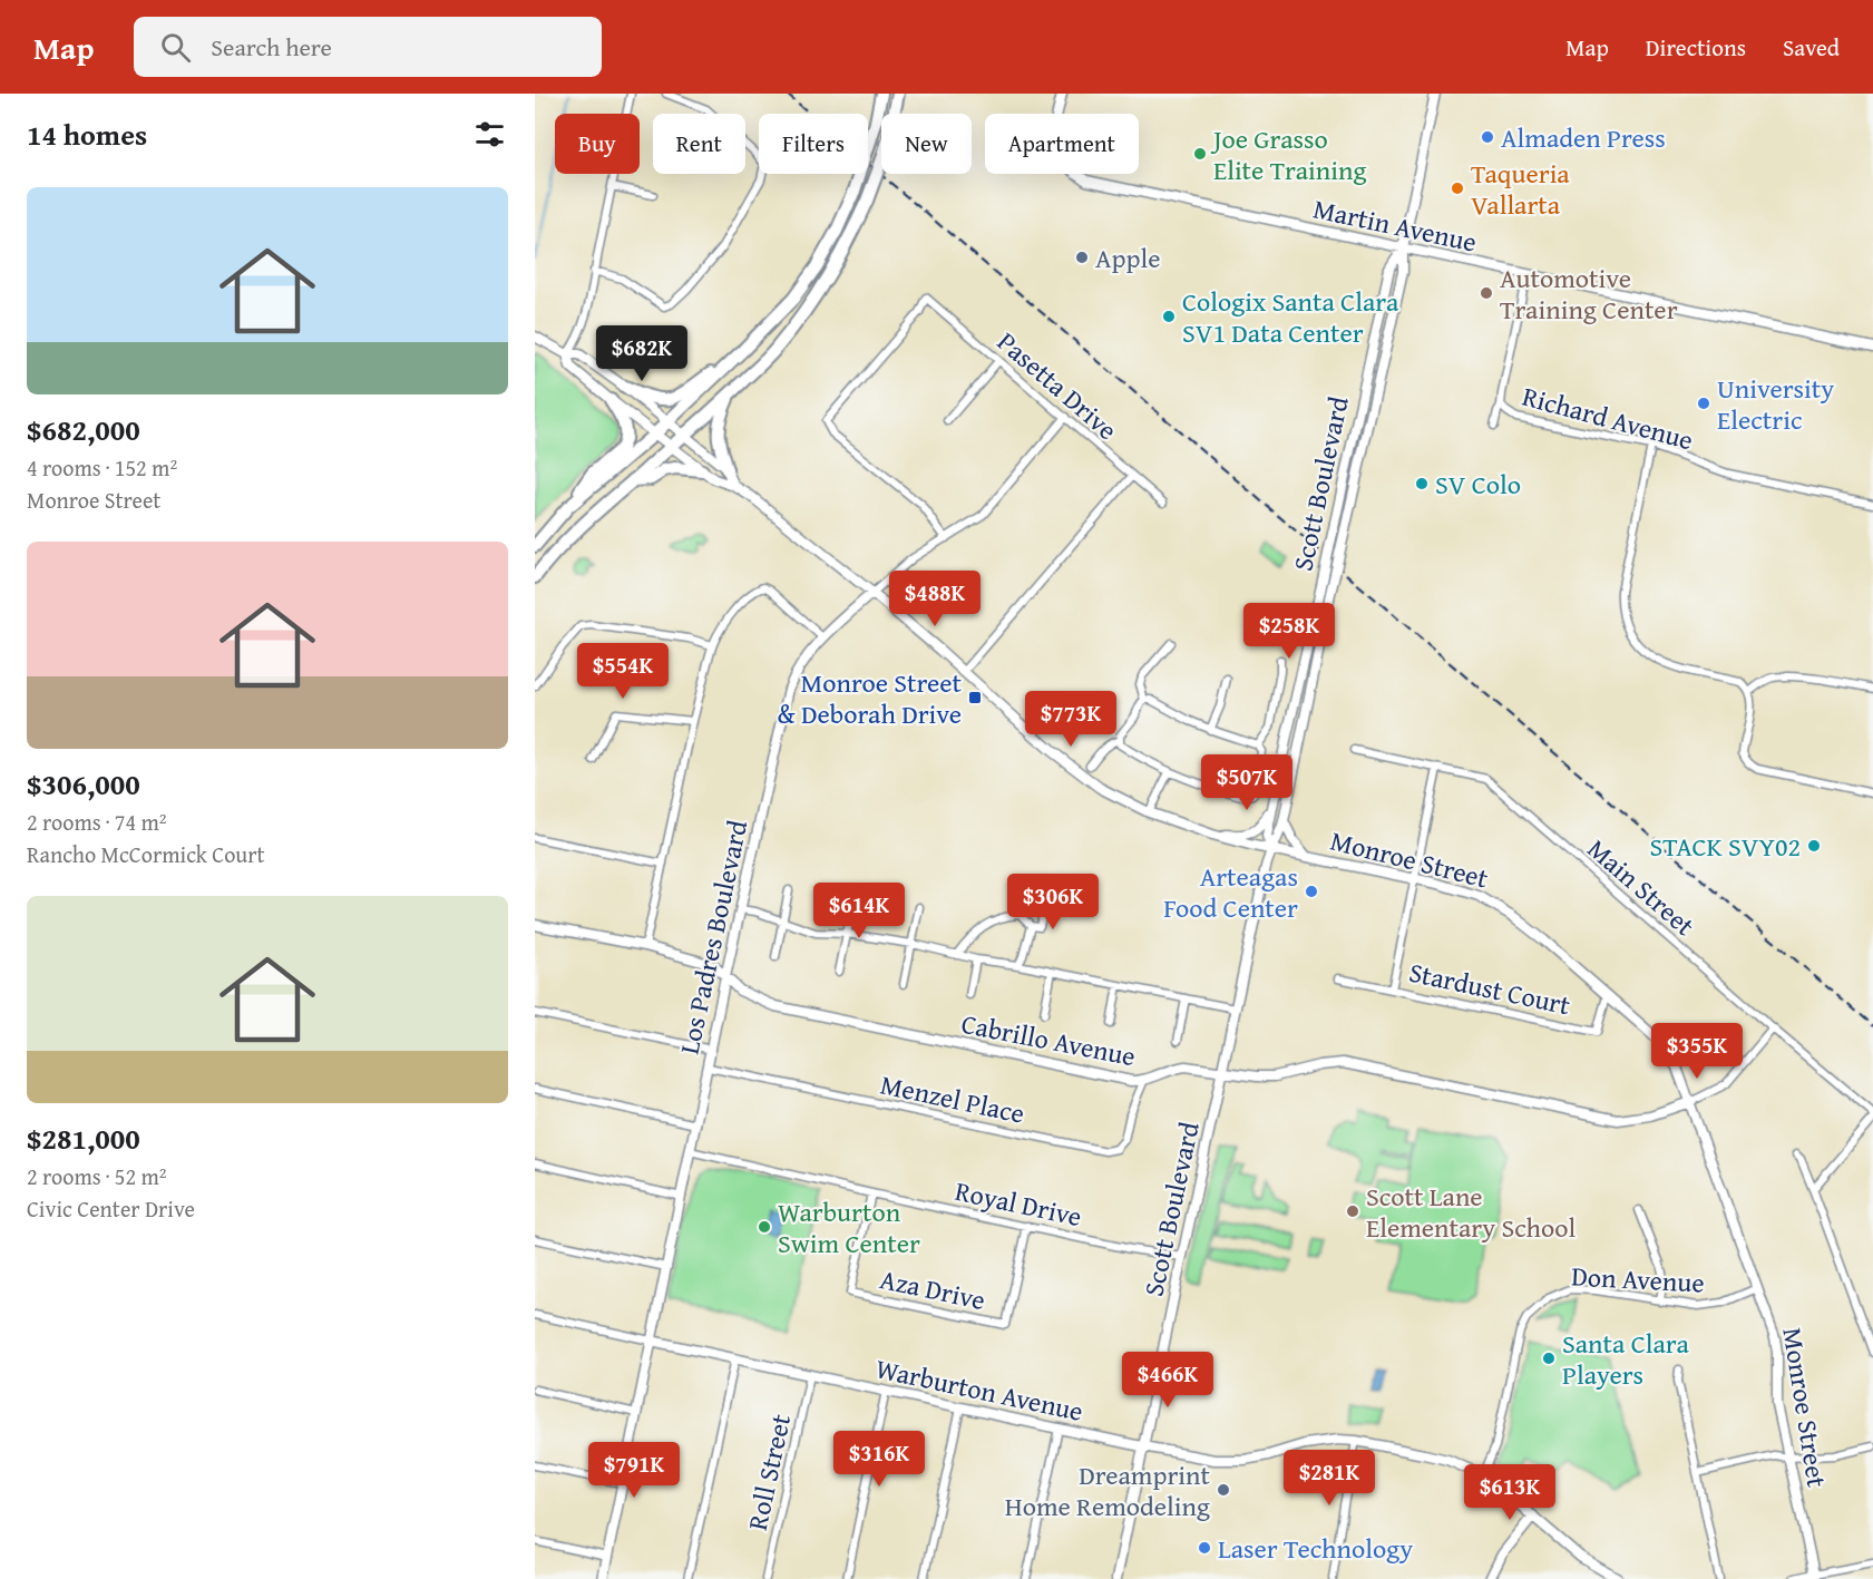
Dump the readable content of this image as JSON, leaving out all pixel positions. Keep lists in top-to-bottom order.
{
  "streets": {
    "main road": [
      "Martin Avenue",
      "Scott Boulevard",
      "Monroe Street",
      "Los Padres Boulevard",
      "Cabrillo Avenue",
      "Warburton Avenue"
    ],
    "street": [
      "Pasetta Drive",
      "Richard Avenue",
      "Main Street",
      "Stardust Court",
      "Menzel Place",
      "Royal Drive",
      "Don Avenue",
      "Aza Drive",
      "Roll Street"
    ]
  },
  "crossings": [
    ["Martin Avenue", "Richard Avenue"],
    ["Martin Avenue", "Scott Boulevard"],
    ["Pasetta Drive", "Los Padres Boulevard"],
    ["Scott Boulevard", "Monroe Street"],
    ["Scott Boulevard", "Cabrillo Avenue"],
    ["Scott Boulevard", "Royal Drive"],
    ["Scott Boulevard", "Warburton Avenue"],
    ["Monroe Street", "Los Padres Boulevard"],
    ["Monroe Street", "Stardust Court"],
    ["Monroe Street", "Cabrillo Avenue"],
    ["Monroe Street", "Don Avenue"],
    ["Main Street", "Cabrillo Avenue"],
    ["Los Padres Boulevard", "Cabrillo Avenue"],
    ["Los Padres Boulevard", "Menzel Place"],
    ["Los Padres Boulevard", "Royal Drive"],
    ["Los Padres Boulevard", "Warburton Avenue"],
    ["Cabrillo Avenue", "Menzel Place"],
    ["Royal Drive", "Aza Drive"],
    ["Don Avenue", "Warburton Avenue"],
    ["Warburton Avenue", "Roll Street"]
  ],
  "places": {
    "other": [
      "Almaden Press",
      "Joe Grasso Elite Training",
      "Taqueria Vallarta",
      "Apple",
      "Automotive Training Center",
      "Cologix Santa Clara SV1 Data Center",
      "University Electric",
      "SV Colo",
      "STACK SVY02",
      "Arteagas Food Center",
      "Scott Lane Elementary School",
      "Warburton Swim Center",
      "Santa Clara Players",
      "Dreamprint Home Remodeling",
      "Laser Technology"
    ],
    "transit": ["Monroe Street & Deborah Drive"]
  },
  "page": {
    "header": "Map",
    "search": "Search here",
    "nav": ["Map", "Directions", "Saved"],
    "heading": "14 homes",
    "chip": [
      "Buy",
      "Rent",
      "Filters",
      "New",
      "Apartment"
    ],
    "list": [
      {
        "name": "$682,000",
        "note": "4 rooms · 152 m² · Monroe Street"
      },
      {
        "name": "$306,000",
        "note": "2 rooms · 74 m² · Rancho McCormick Court"
      },
      {
        "name": "$281,000",
        "note": "2 rooms · 52 m² · Civic Center Drive"
      }
    ],
    "price": [
      "$682K",
      "$488K",
      "$258K",
      "$554K",
      "$773K",
      "$507K",
      "$306K",
      "$614K",
      "$355K",
      "$466K",
      "$316K",
      "$791K",
      "$281K",
      "$613K"
    ]
  }
}
